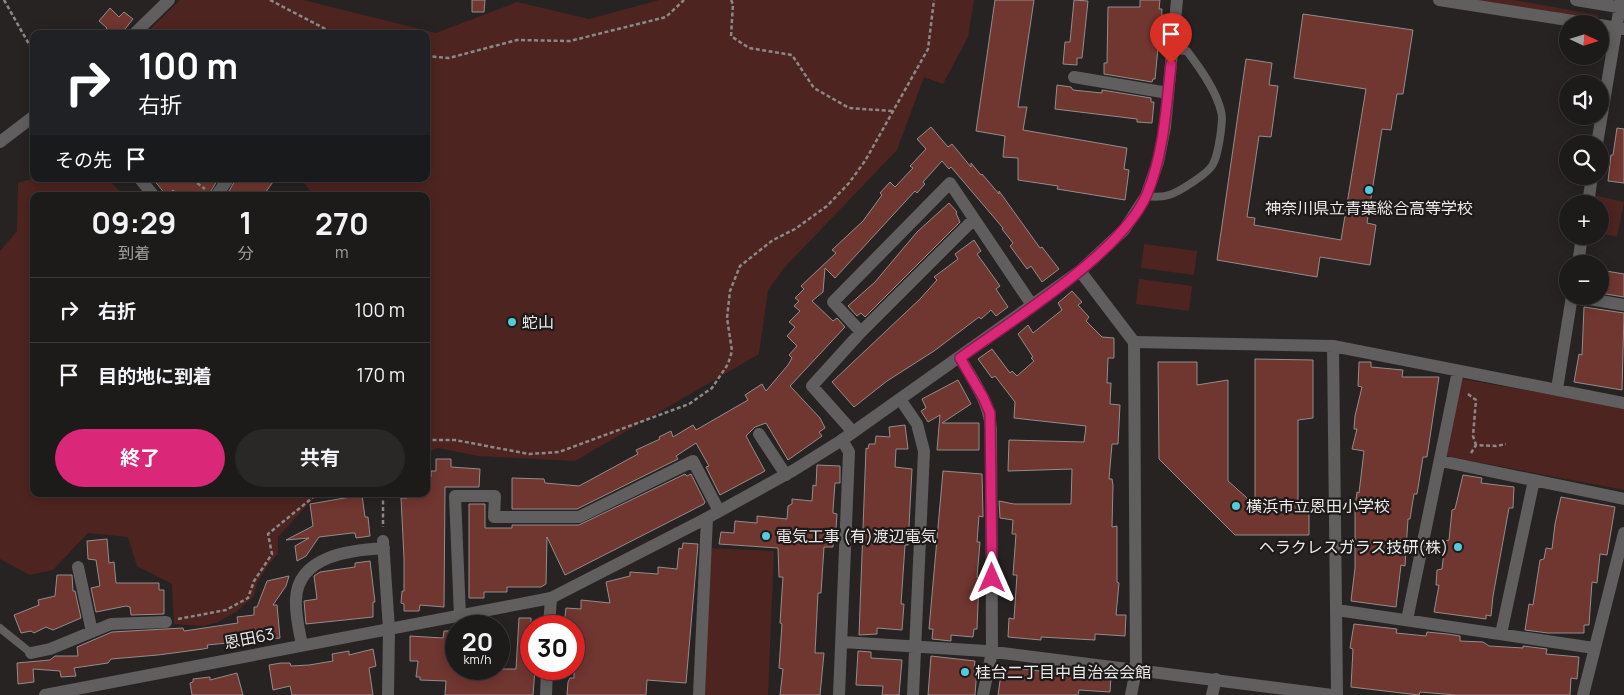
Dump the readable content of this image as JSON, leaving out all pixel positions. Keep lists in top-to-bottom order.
{
  "streets": {
    "street": ["恩田63"]
  },
  "places": [
    "神奈川県立青葉総合高等学校",
    "蛇山",
    "横浜市立恩田小学校",
    "電気工事 (有)渡辺電気",
    "ヘラクレスガラス技研(株)",
    "桂台二丁目中自治会会館"
  ],
  "north": "right",
  "page": {
    "map_buttons": ["+", "−"],
    "turn": ["100 m", "右折"],
    "then": "その先",
    "eta": [
      "09:29",
      "到着",
      "1",
      "分",
      "270",
      "m"
    ],
    "list": [
      {
        "name": "右折",
        "value": "100 m"
      },
      {
        "name": "目的地に到着",
        "value": "170 m"
      }
    ],
    "buttons": ["終了", "共有"],
    "speed": "20 km/h",
    "limit": "30"
  }
}
